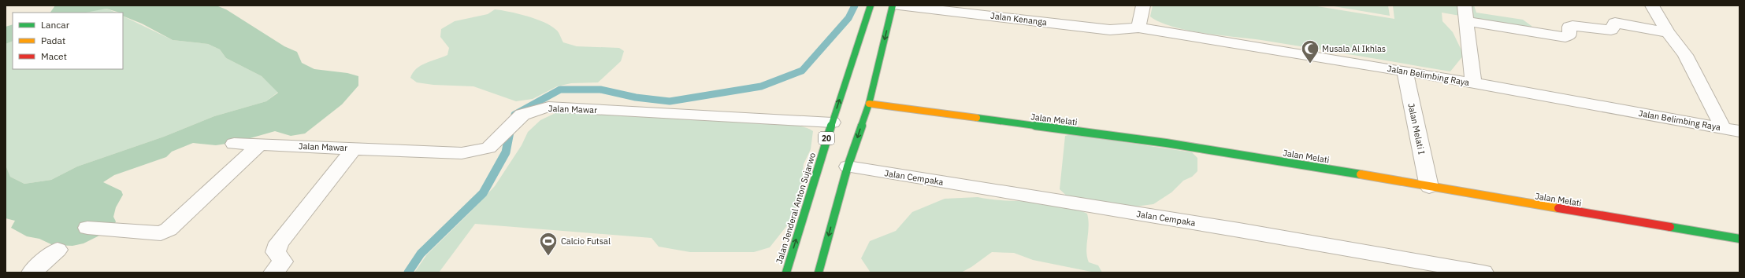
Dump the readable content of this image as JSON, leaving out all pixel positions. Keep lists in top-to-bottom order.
{
  "streets": {
    "main road": ["Jalan Melati", "20", "Jalan Jenderal Anton Sujarwo"],
    "street": [
      "Jalan Kenanga",
      "Jalan Belimbing Raya",
      "Jalan Mawar",
      "Jalan Melati I",
      "Jalan Cempaka"
    ]
  },
  "crossings": [
    ["Jalan Kenanga", "Jalan Belimbing Raya"],
    ["Jalan Belimbing Raya", "Jalan Melati I"],
    ["Jalan Mawar", "Jalan Jenderal Anton Sujarwo"],
    ["Jalan Melati", "Jalan Melati I"]
  ],
  "places": {
    "mosque": ["Musala Al Ikhlas"],
    "sports": ["Calcio Futsal"]
  },
  "legend": ["Lancar", "Padat", "Macet"]
}
